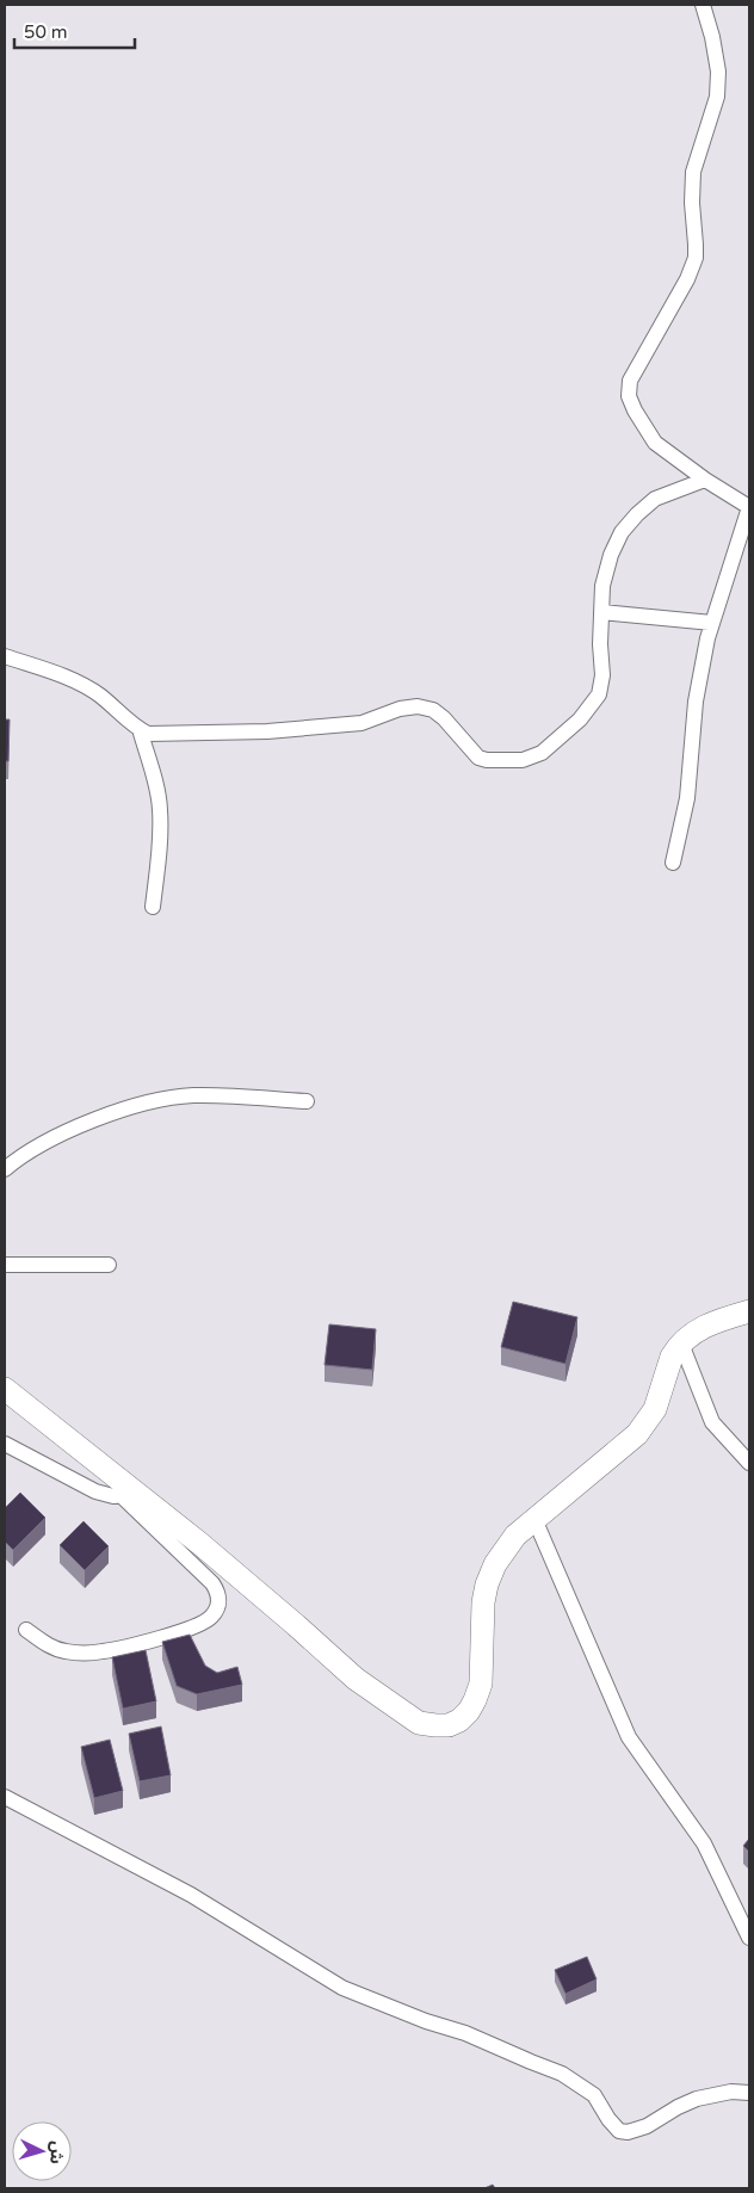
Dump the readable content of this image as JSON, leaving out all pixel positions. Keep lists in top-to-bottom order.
{
  "scale_bar": "50 m",
  "north": "right"
}
